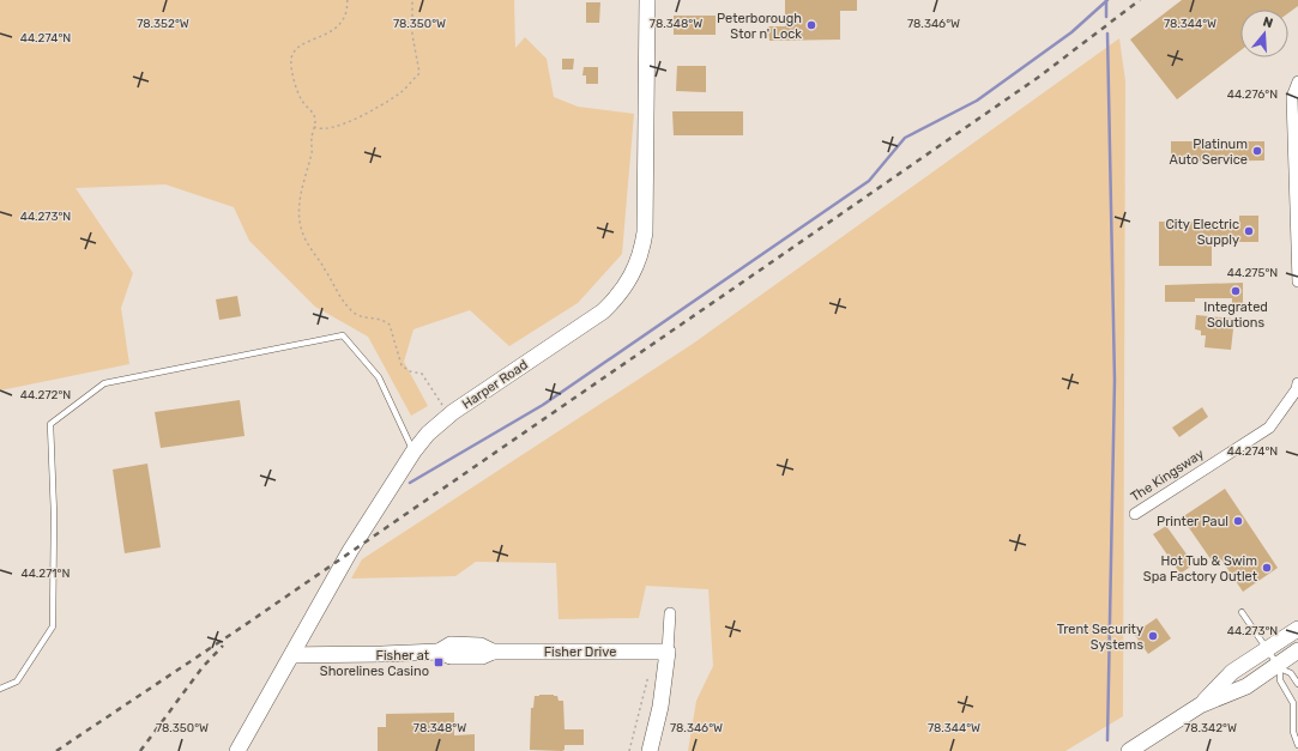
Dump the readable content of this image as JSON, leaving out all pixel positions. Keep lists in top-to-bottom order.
{
  "streets": {
    "street": ["Harper Road", "The Kingsway", "Fisher Drive"]
  },
  "crossings": [
    ["Harper Road", "Fisher Drive"]
  ],
  "places": {
    "other": [
      "Peterborough Stor n' Lock",
      "Platinum Auto Service",
      "City Electric Supply",
      "Integrated Solutions",
      "Printer Paul",
      "Hot Tub & Swim Spa Factory Outlet",
      "Trent Security Systems"
    ],
    "transit": ["Fisher at Shorelines Casino"]
  },
  "north": "top",
  "coordinates": [
    "78.352°W",
    "78.350°W",
    "78.348°W",
    "78.346°W",
    "78.344°W",
    "44.274°N",
    "44.276°N",
    "44.273°N",
    "44.275°N",
    "44.272°N",
    "44.271°N",
    "78.342°W"
  ]
}
